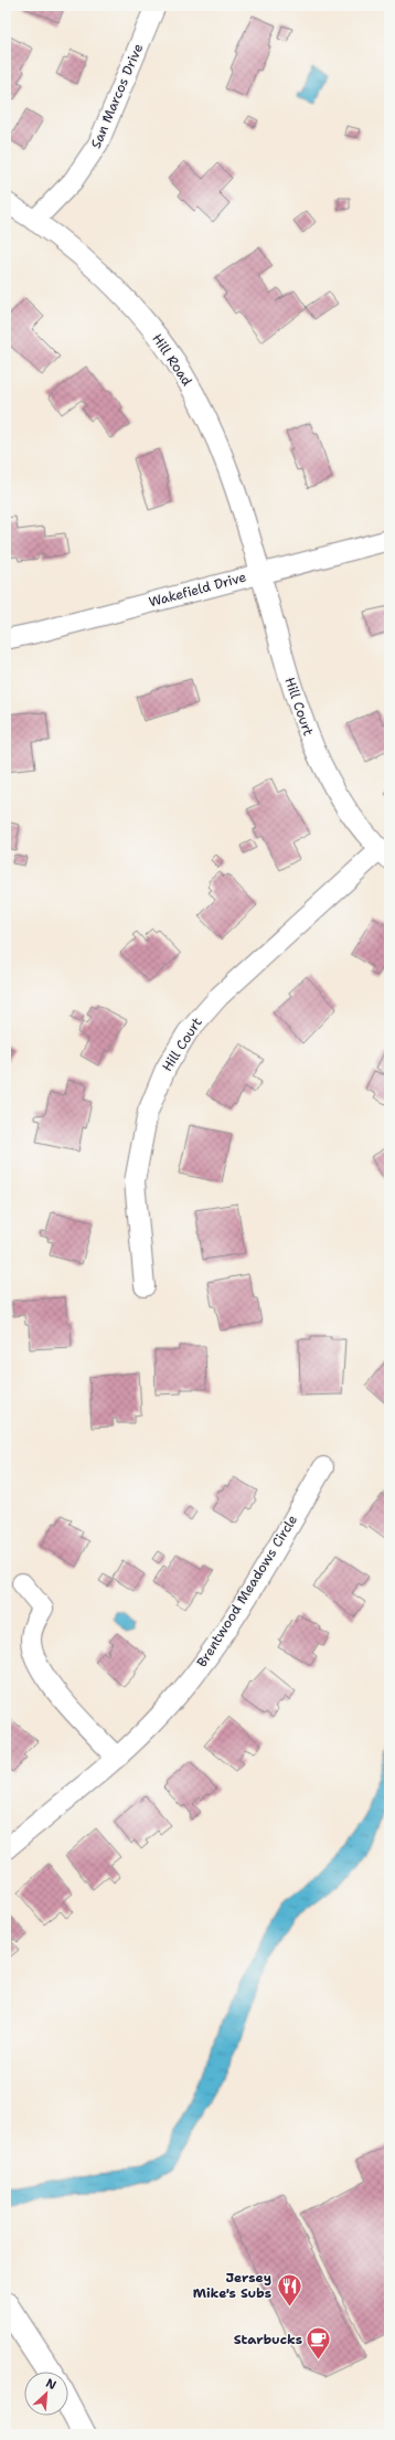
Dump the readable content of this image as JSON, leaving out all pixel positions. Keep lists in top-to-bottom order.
{
  "streets": {
    "street": [
      "San Marcos Drive",
      "Hill Road",
      "Wakefield Drive",
      "Hill Court",
      "Brentwood Meadows Circle"
    ]
  },
  "crossings": [
    ["San Marcos Drive", "Hill Road"],
    ["Hill Road", "Wakefield Drive"],
    ["Hill Road", "Hill Court"],
    ["Wakefield Drive", "Hill Court"]
  ],
  "places": {
    "restaurant": ["Jersey Mike's Subs"],
    "cafe": ["Starbucks"]
  },
  "north": "top right"
}
